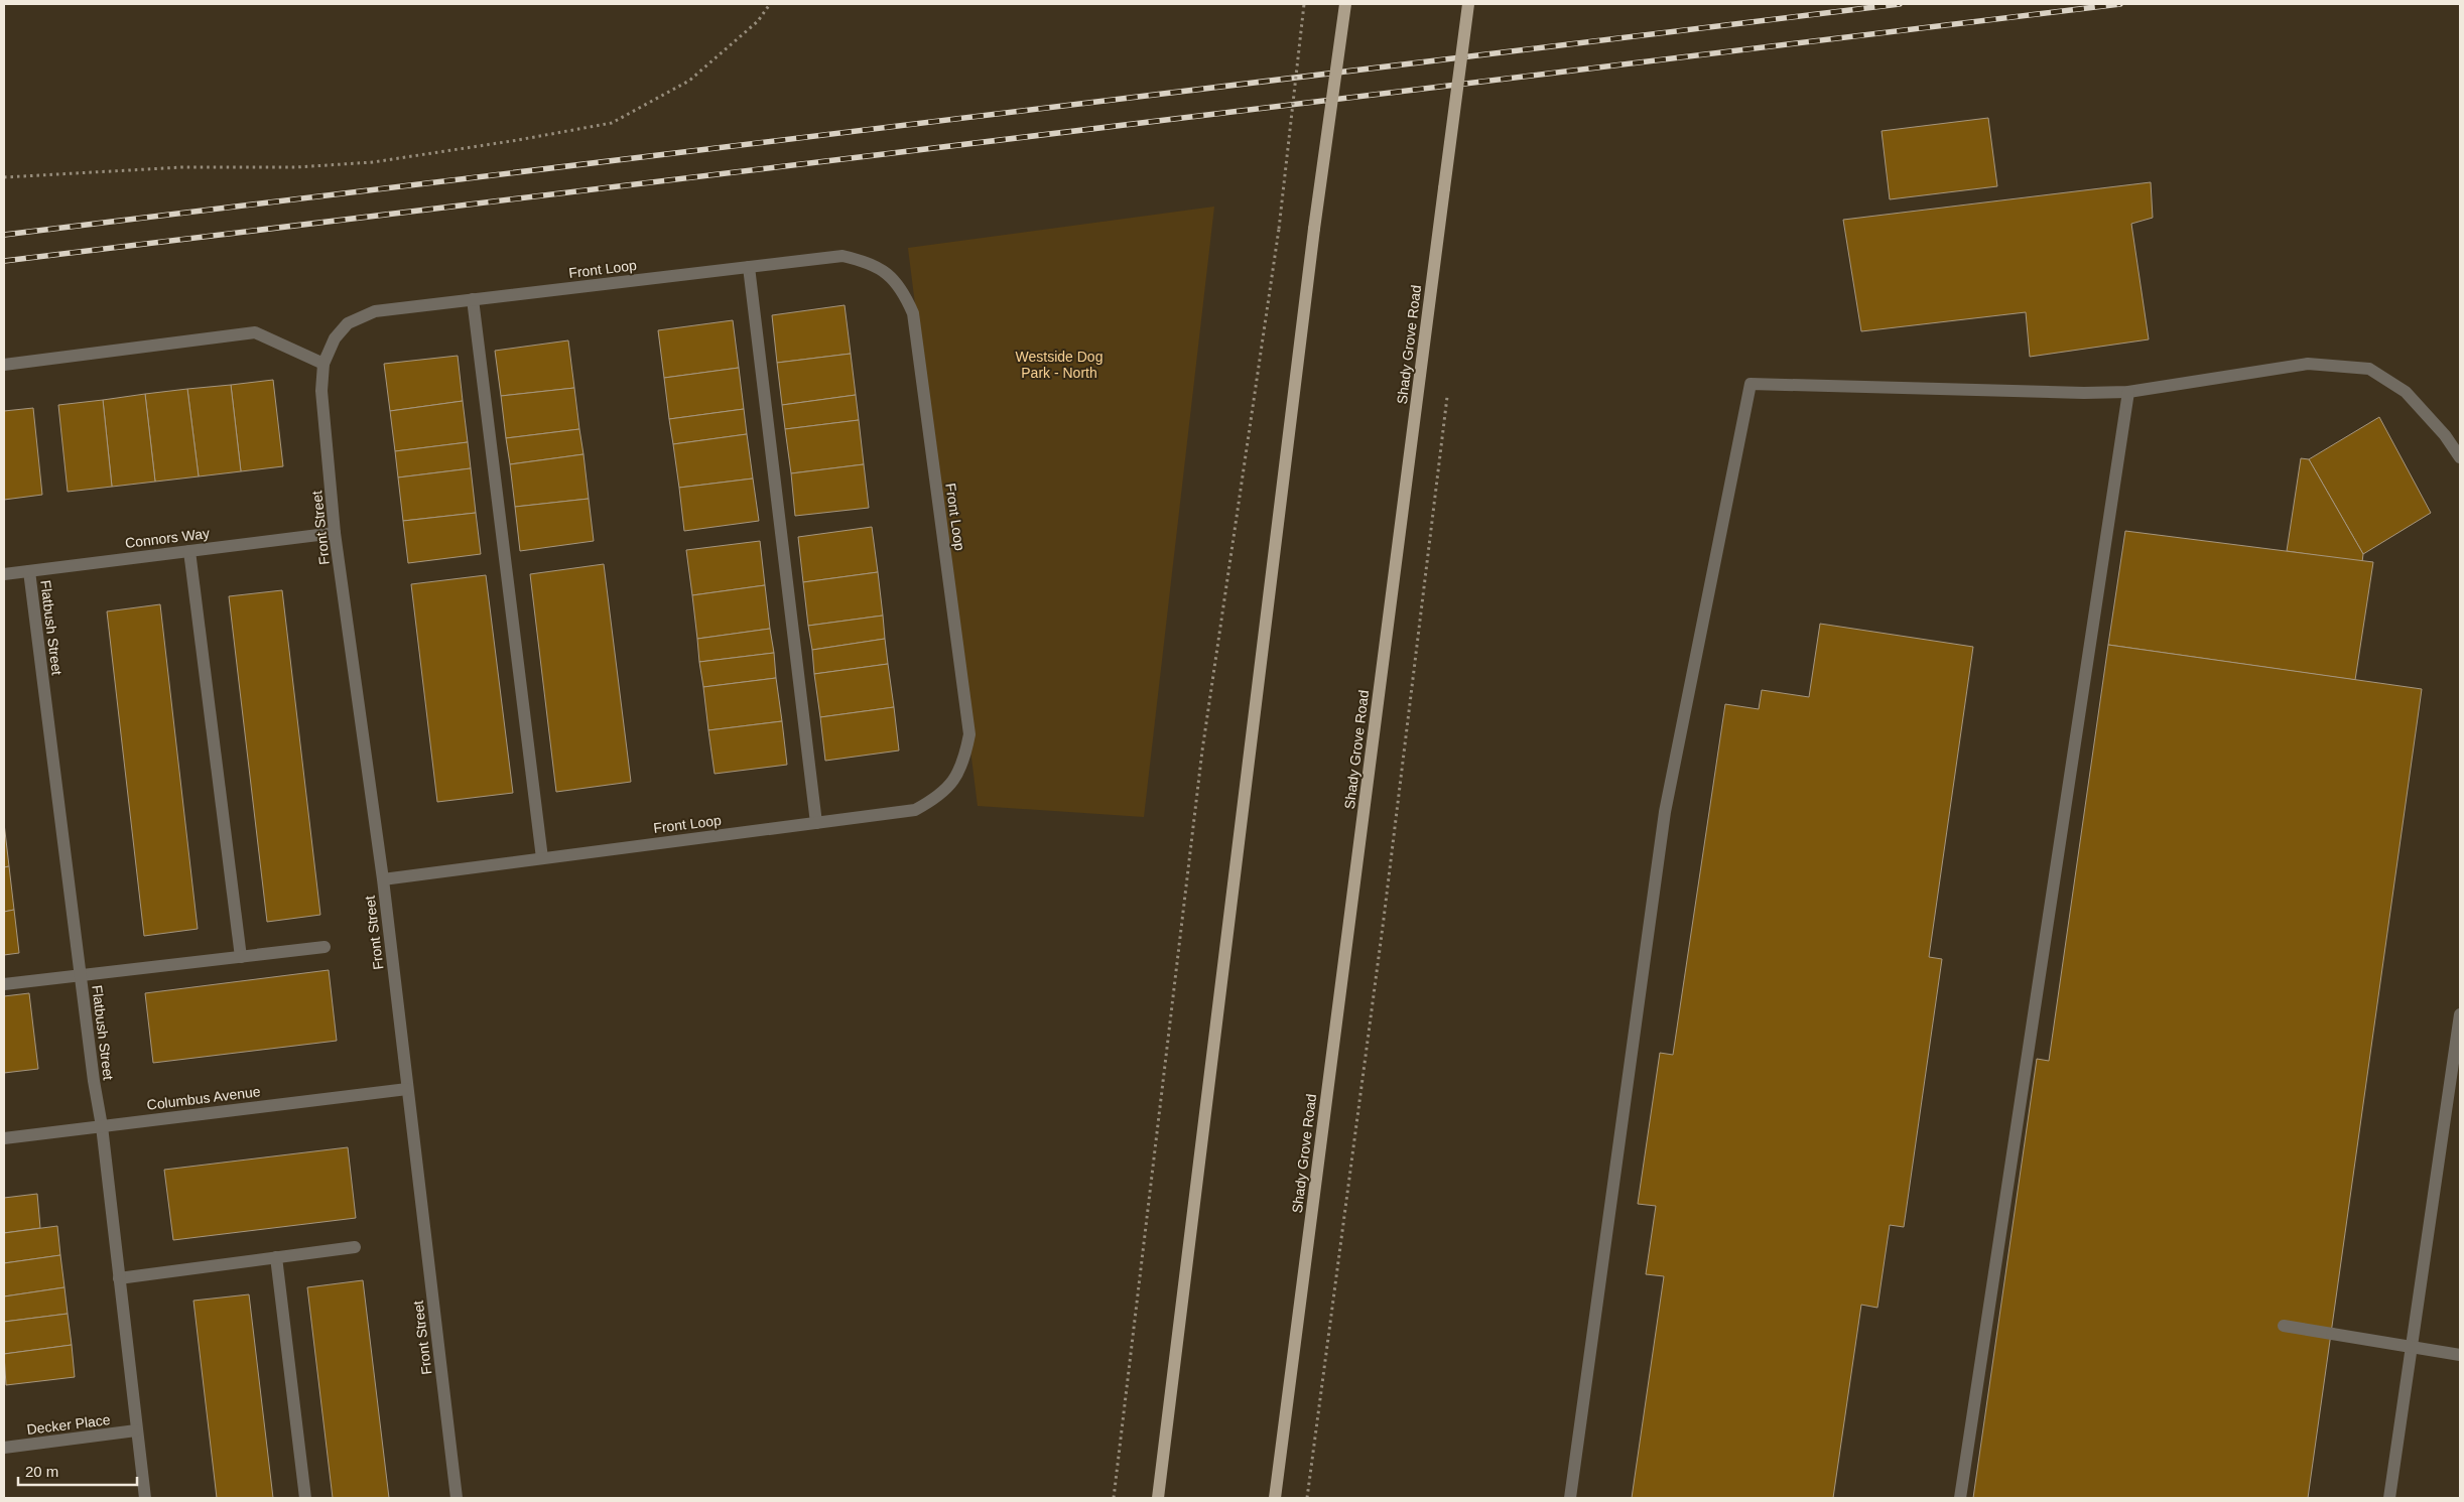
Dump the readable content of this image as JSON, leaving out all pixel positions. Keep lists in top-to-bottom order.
{
  "streets": {
    "main road": ["Shady Grove Road"],
    "street": [
      "Front Loop",
      "Front Street",
      "Connors Way",
      "Flatbush Street",
      "Columbus Avenue",
      "Decker Place"
    ]
  },
  "crossings": [
    ["Front Loop", "Front Street"],
    ["Front Street", "Connors Way"],
    ["Front Street", "Columbus Avenue"],
    ["Connors Way", "Flatbush Street"],
    ["Flatbush Street", "Columbus Avenue"],
    ["Flatbush Street", "Decker Place"]
  ],
  "parks": ["Westside Dog Park - North"],
  "scale_bar": "20 m"
}
